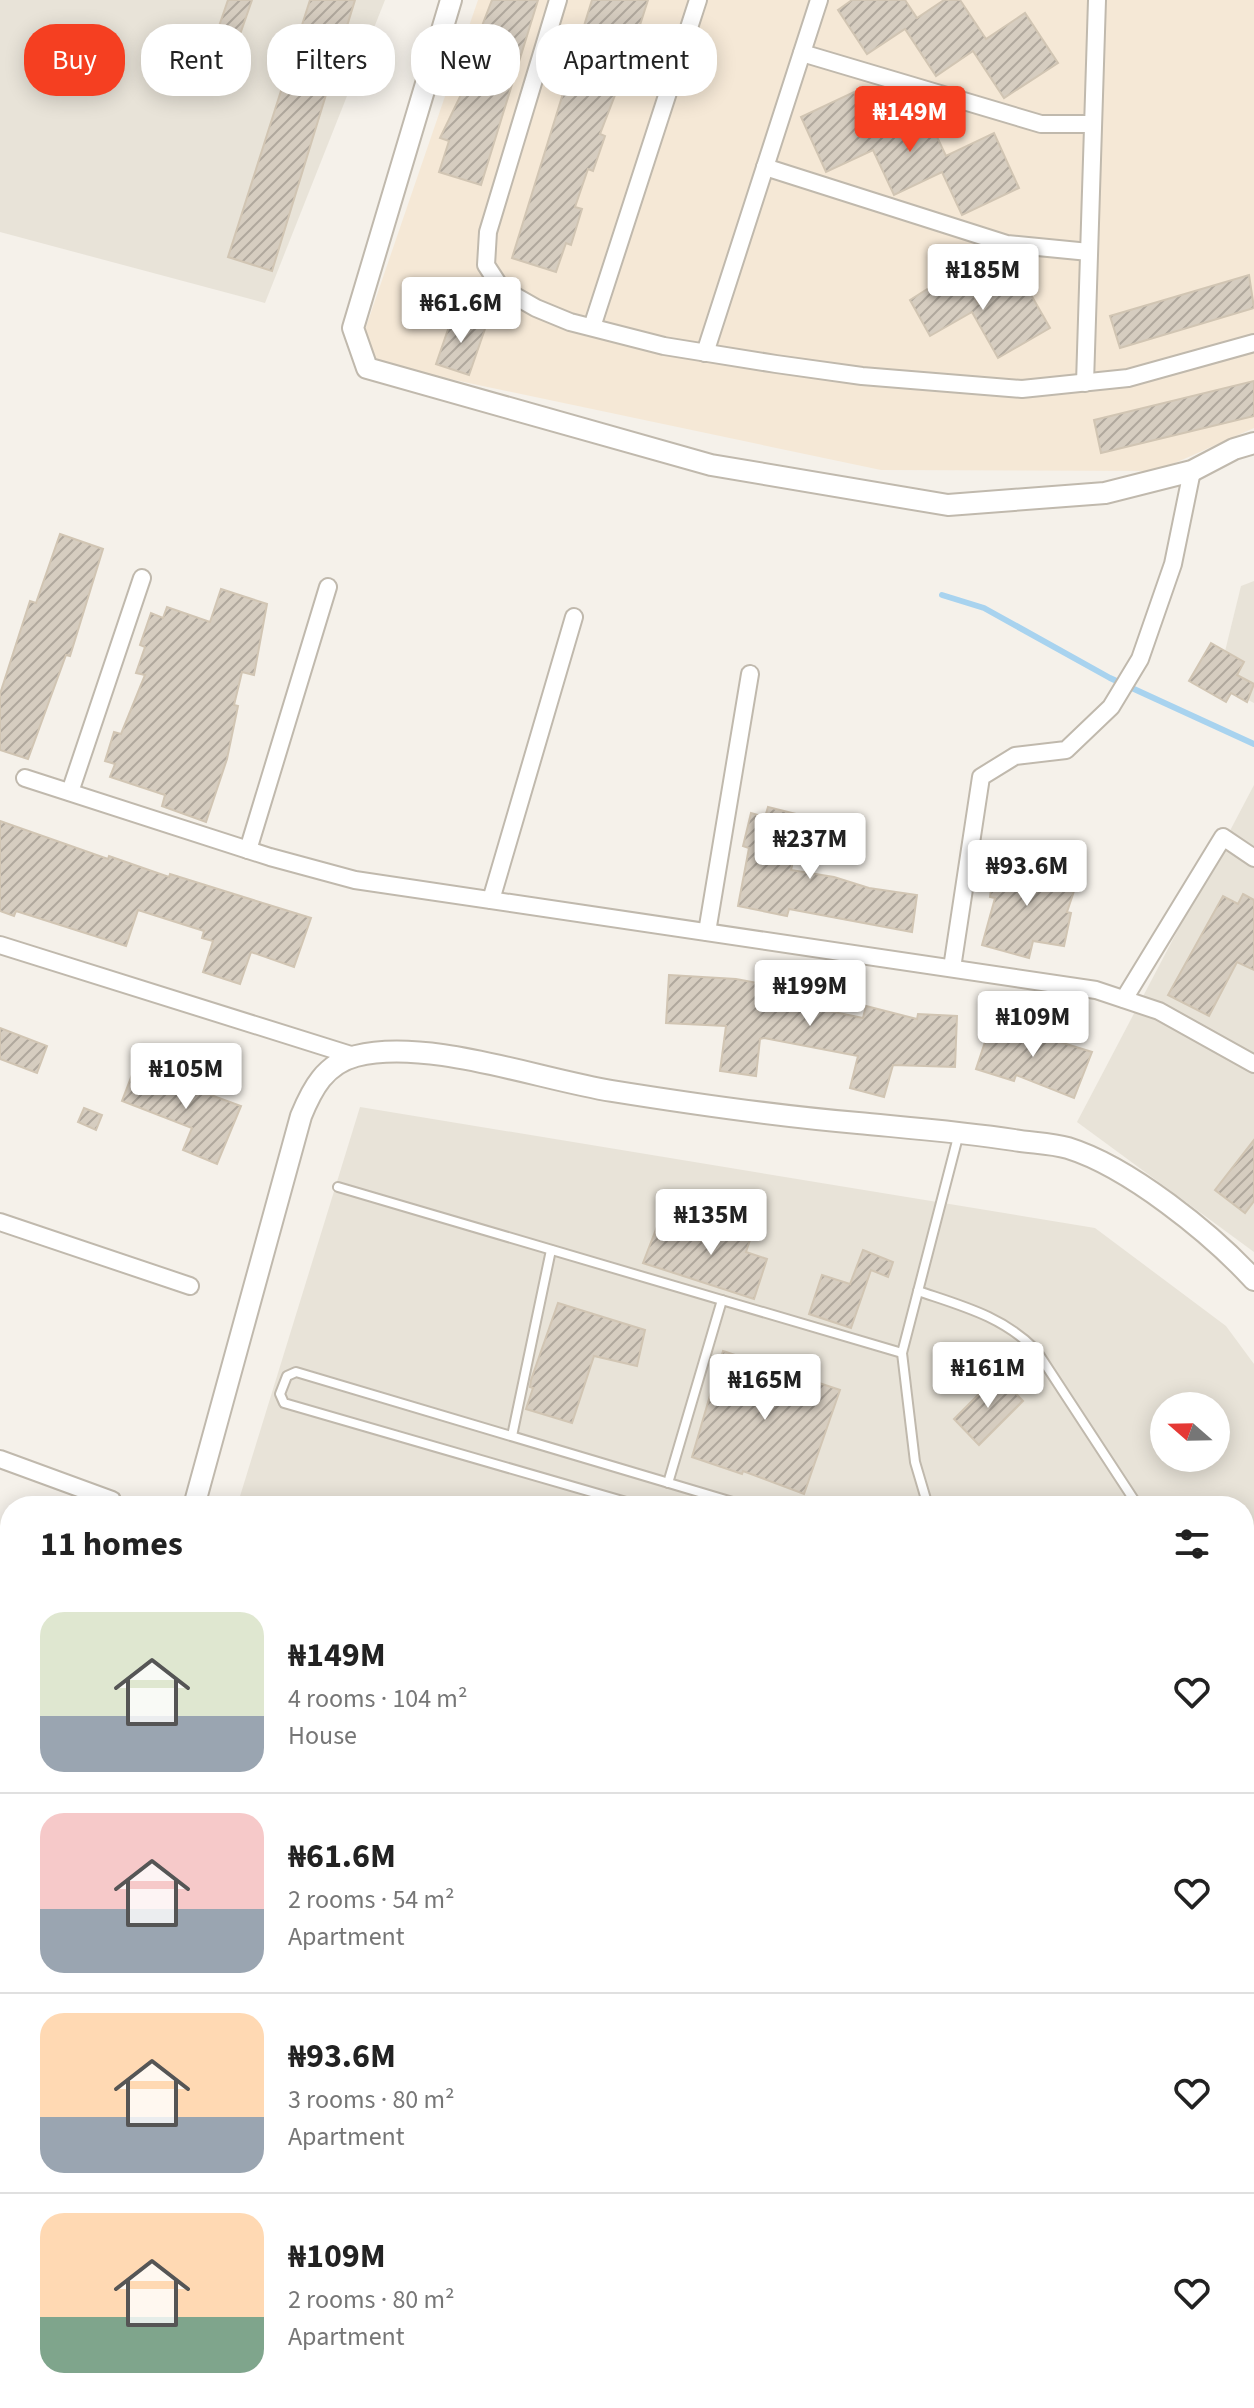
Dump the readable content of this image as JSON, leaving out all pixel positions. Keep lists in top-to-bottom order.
{
  "north": "left",
  "page": {
    "chip": [
      "Buy",
      "Rent",
      "Filters",
      "New",
      "Apartment"
    ],
    "price": [
      "₦149M",
      "₦185M",
      "₦61.6M",
      "₦237M",
      "₦93.6M",
      "₦199M",
      "₦109M",
      "₦105M",
      "₦135M",
      "₦161M",
      "₦165M"
    ],
    "heading": "11 homes",
    "list": [
      {
        "name": "₦149M",
        "note": "4 rooms · 104 m² · House"
      },
      {
        "name": "₦61.6M",
        "note": "2 rooms · 54 m² · Apartment"
      },
      {
        "name": "₦93.6M",
        "note": "3 rooms · 80 m² · Apartment"
      },
      {
        "name": "₦109M",
        "note": "2 rooms · 80 m² · Apartment"
      }
    ]
  }
}
